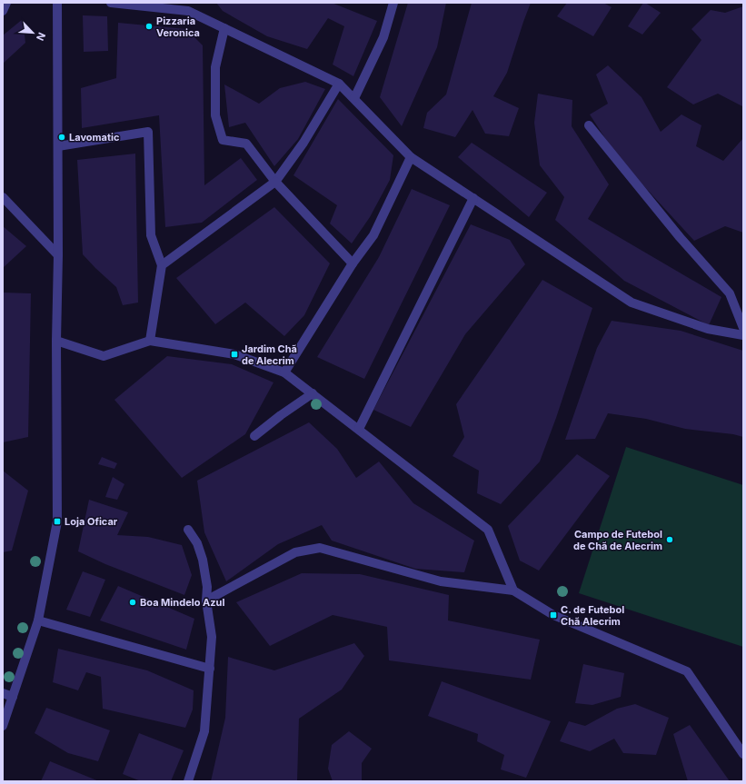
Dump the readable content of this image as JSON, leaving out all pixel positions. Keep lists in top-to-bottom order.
{
  "places": {
    "other": [
      "Pizzaria Veronica",
      "Lavomatic",
      "Campo de Futebol de Chã de Alecrim",
      "Boa Mindelo Azul"
    ],
    "transit": ["Jardim Chã de Alecrim", "Loja Oficar", "C. de Futebol Chã Alecrim"]
  },
  "north": "bottom right"
}
